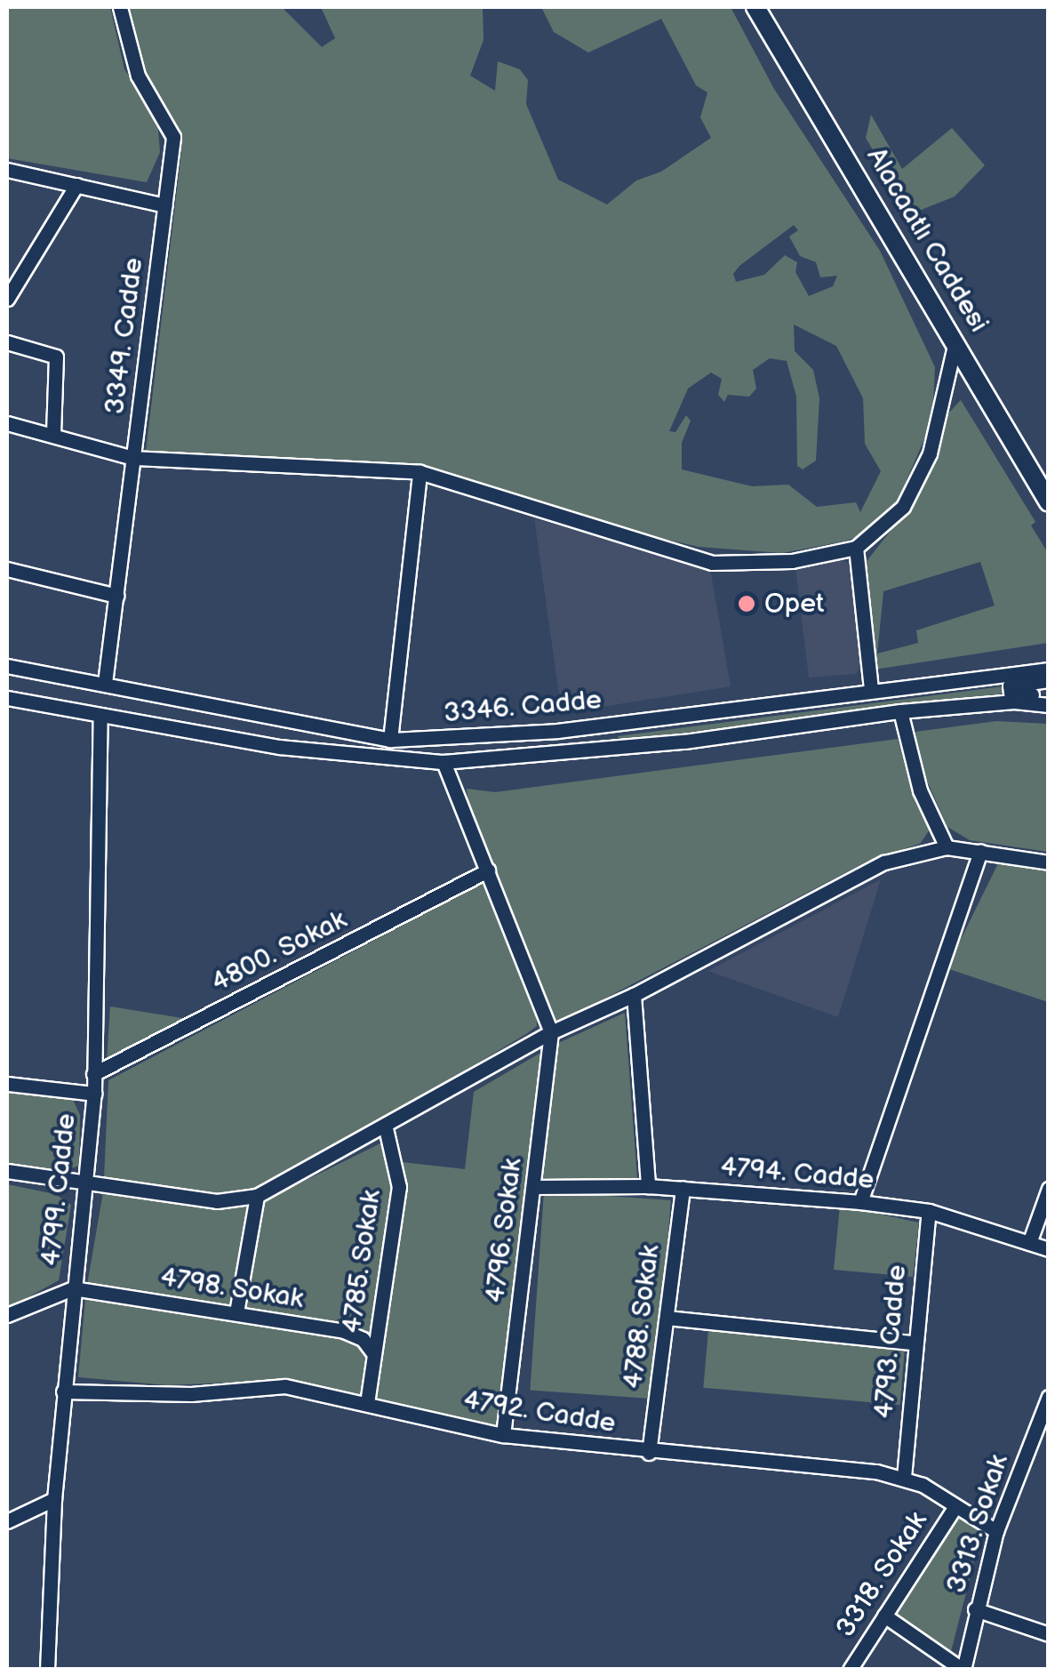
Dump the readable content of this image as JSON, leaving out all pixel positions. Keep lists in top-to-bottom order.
{
  "streets": {
    "main road": ["Alacaatlı Caddesi"],
    "street": [
      "3349. Cadde",
      "3346. Cadde",
      "4800. Sokak",
      "4794. Cadde",
      "4799. Cadde",
      "4796. Sokak",
      "4785. Sokak",
      "4798. Sokak",
      "4788. Sokak",
      "4793. Cadde",
      "4792. Cadde",
      "3313. Sokak",
      "3318. Sokak"
    ]
  },
  "crossings": [
    ["3349. Cadde", "3346. Cadde"],
    ["3346. Cadde", "4799. Cadde"],
    ["4800. Sokak", "4799. Cadde"],
    ["4794. Cadde", "4796. Sokak"],
    ["4794. Cadde", "4788. Sokak"],
    ["4794. Cadde", "4793. Cadde"],
    ["4799. Cadde", "4798. Sokak"],
    ["4799. Cadde", "4792. Cadde"],
    ["4796. Sokak", "4792. Cadde"],
    ["4785. Sokak", "4798. Sokak"],
    ["4785. Sokak", "4792. Cadde"],
    ["4788. Sokak", "4792. Cadde"],
    ["4793. Cadde", "4792. Cadde"],
    ["4792. Cadde", "3313. Sokak"],
    ["4792. Cadde", "3318. Sokak"]
  ],
  "places": ["Opet"]
}
